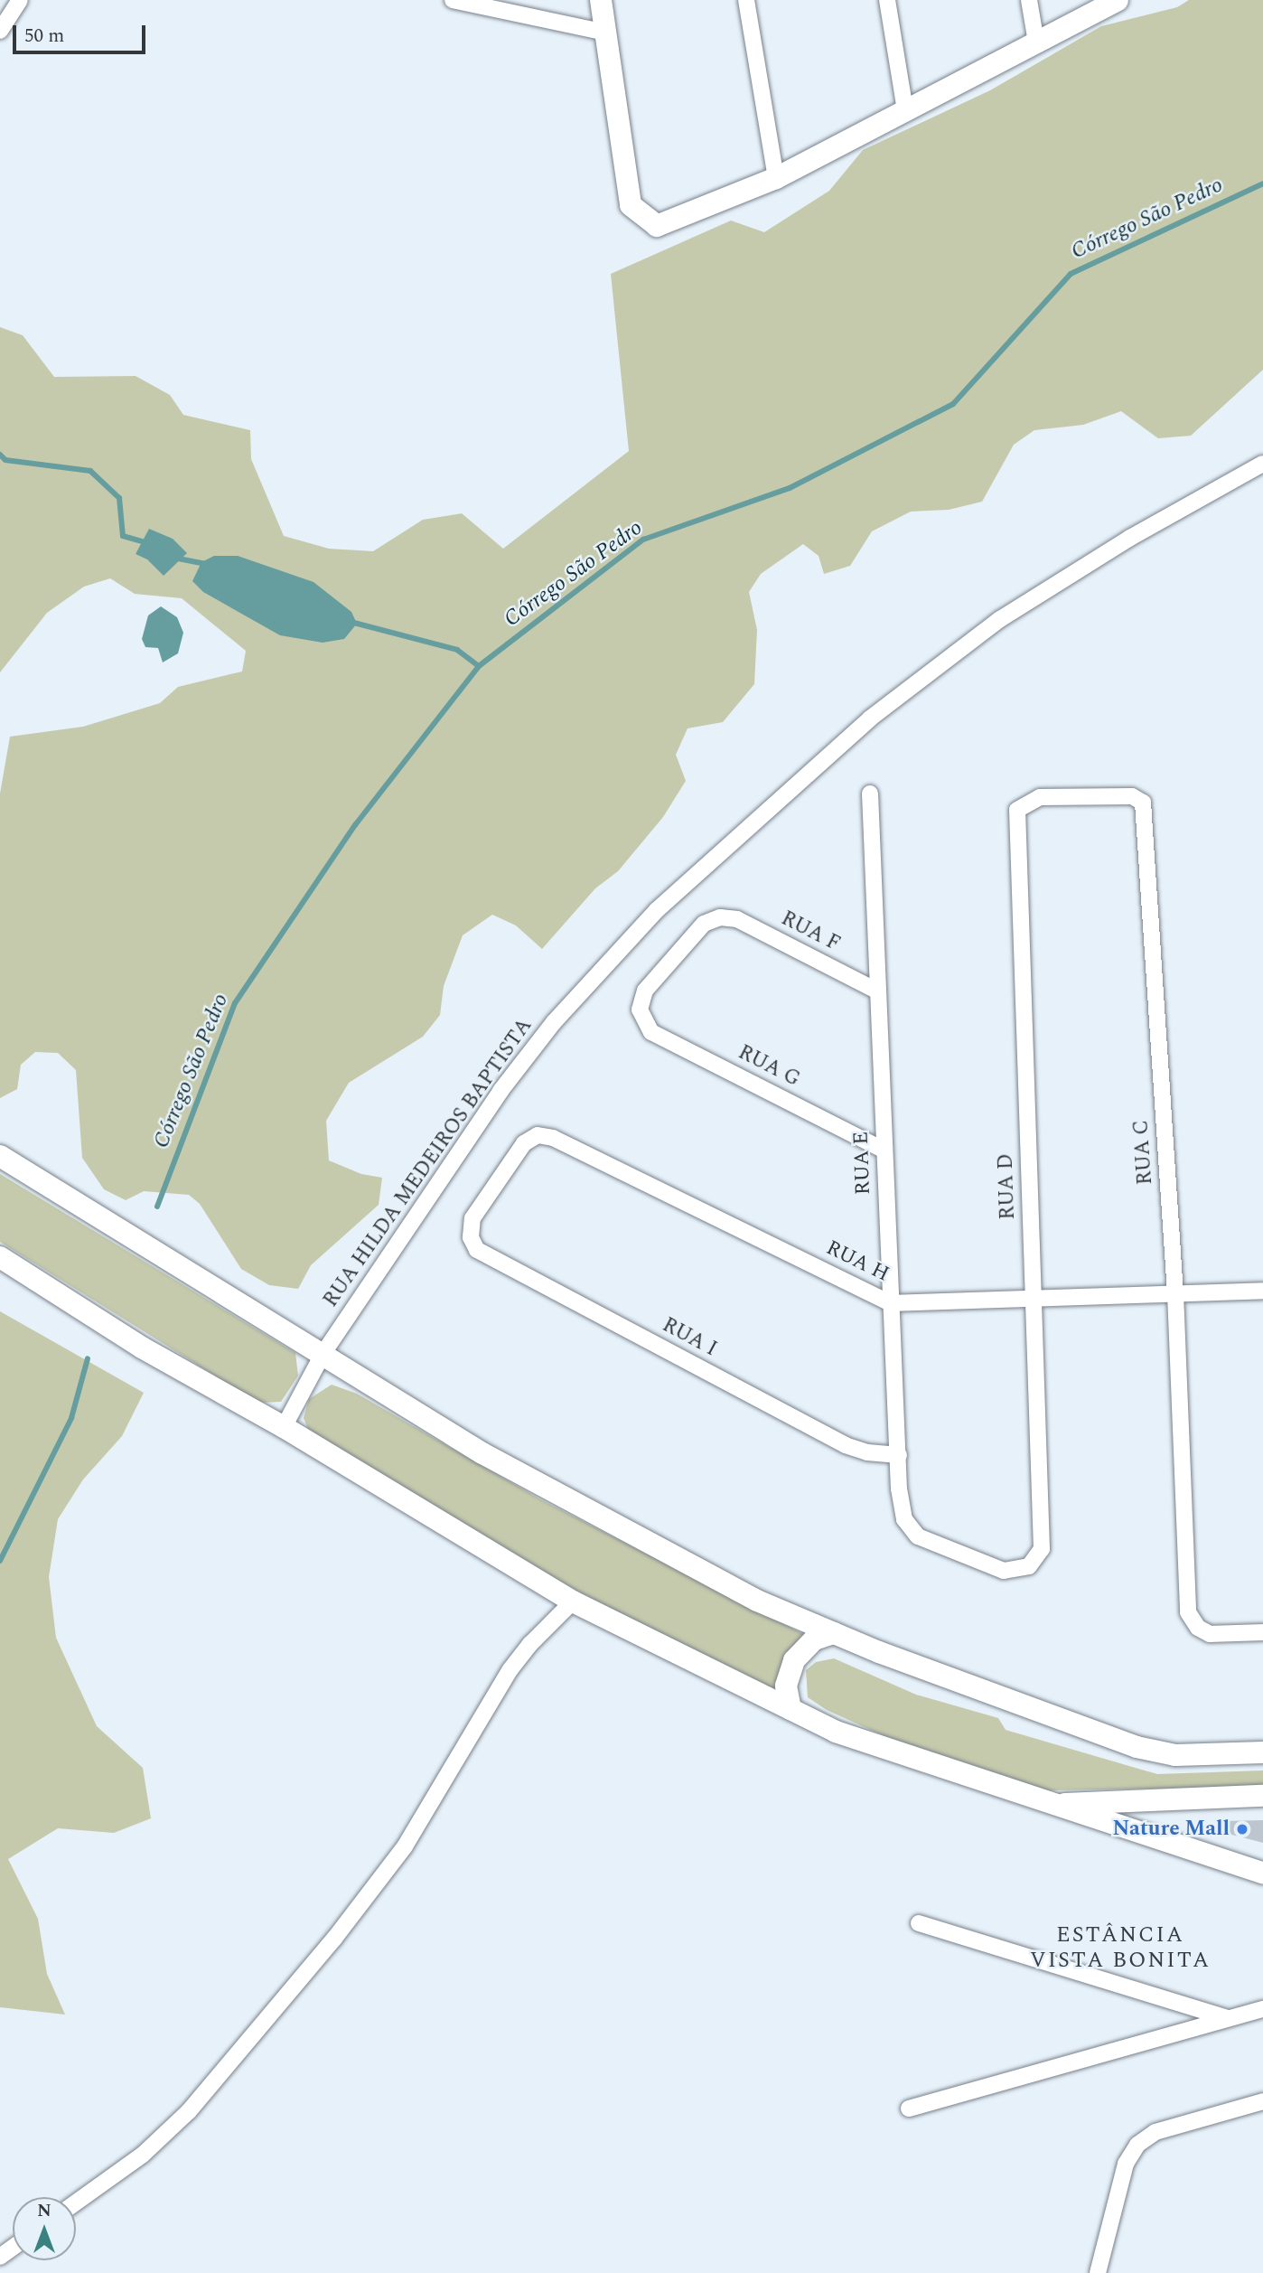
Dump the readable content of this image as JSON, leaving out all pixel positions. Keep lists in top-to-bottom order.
{
  "streets": {
    "street": [
      "RUA F",
      "RUA G",
      "RUA C",
      "RUA HILDA MEDEIROS BAPTISTA",
      "RUA E",
      "RUA D",
      "RUA H",
      "RUA I"
    ]
  },
  "crossings": [
    ["RUA F", "RUA G"],
    ["RUA F", "RUA E"],
    ["RUA G", "RUA E"],
    ["RUA C", "RUA D"],
    ["RUA C", "RUA H"],
    ["RUA E", "RUA D"],
    ["RUA E", "RUA H"],
    ["RUA E", "RUA I"],
    ["RUA D", "RUA H"],
    ["RUA H", "RUA I"]
  ],
  "districts": ["ESTÂNCIA VISTA BONITA"],
  "water": ["Córrego São Pedro"],
  "places": ["Nature Mall"],
  "scale_bar": "50 m",
  "north": "top"
}
